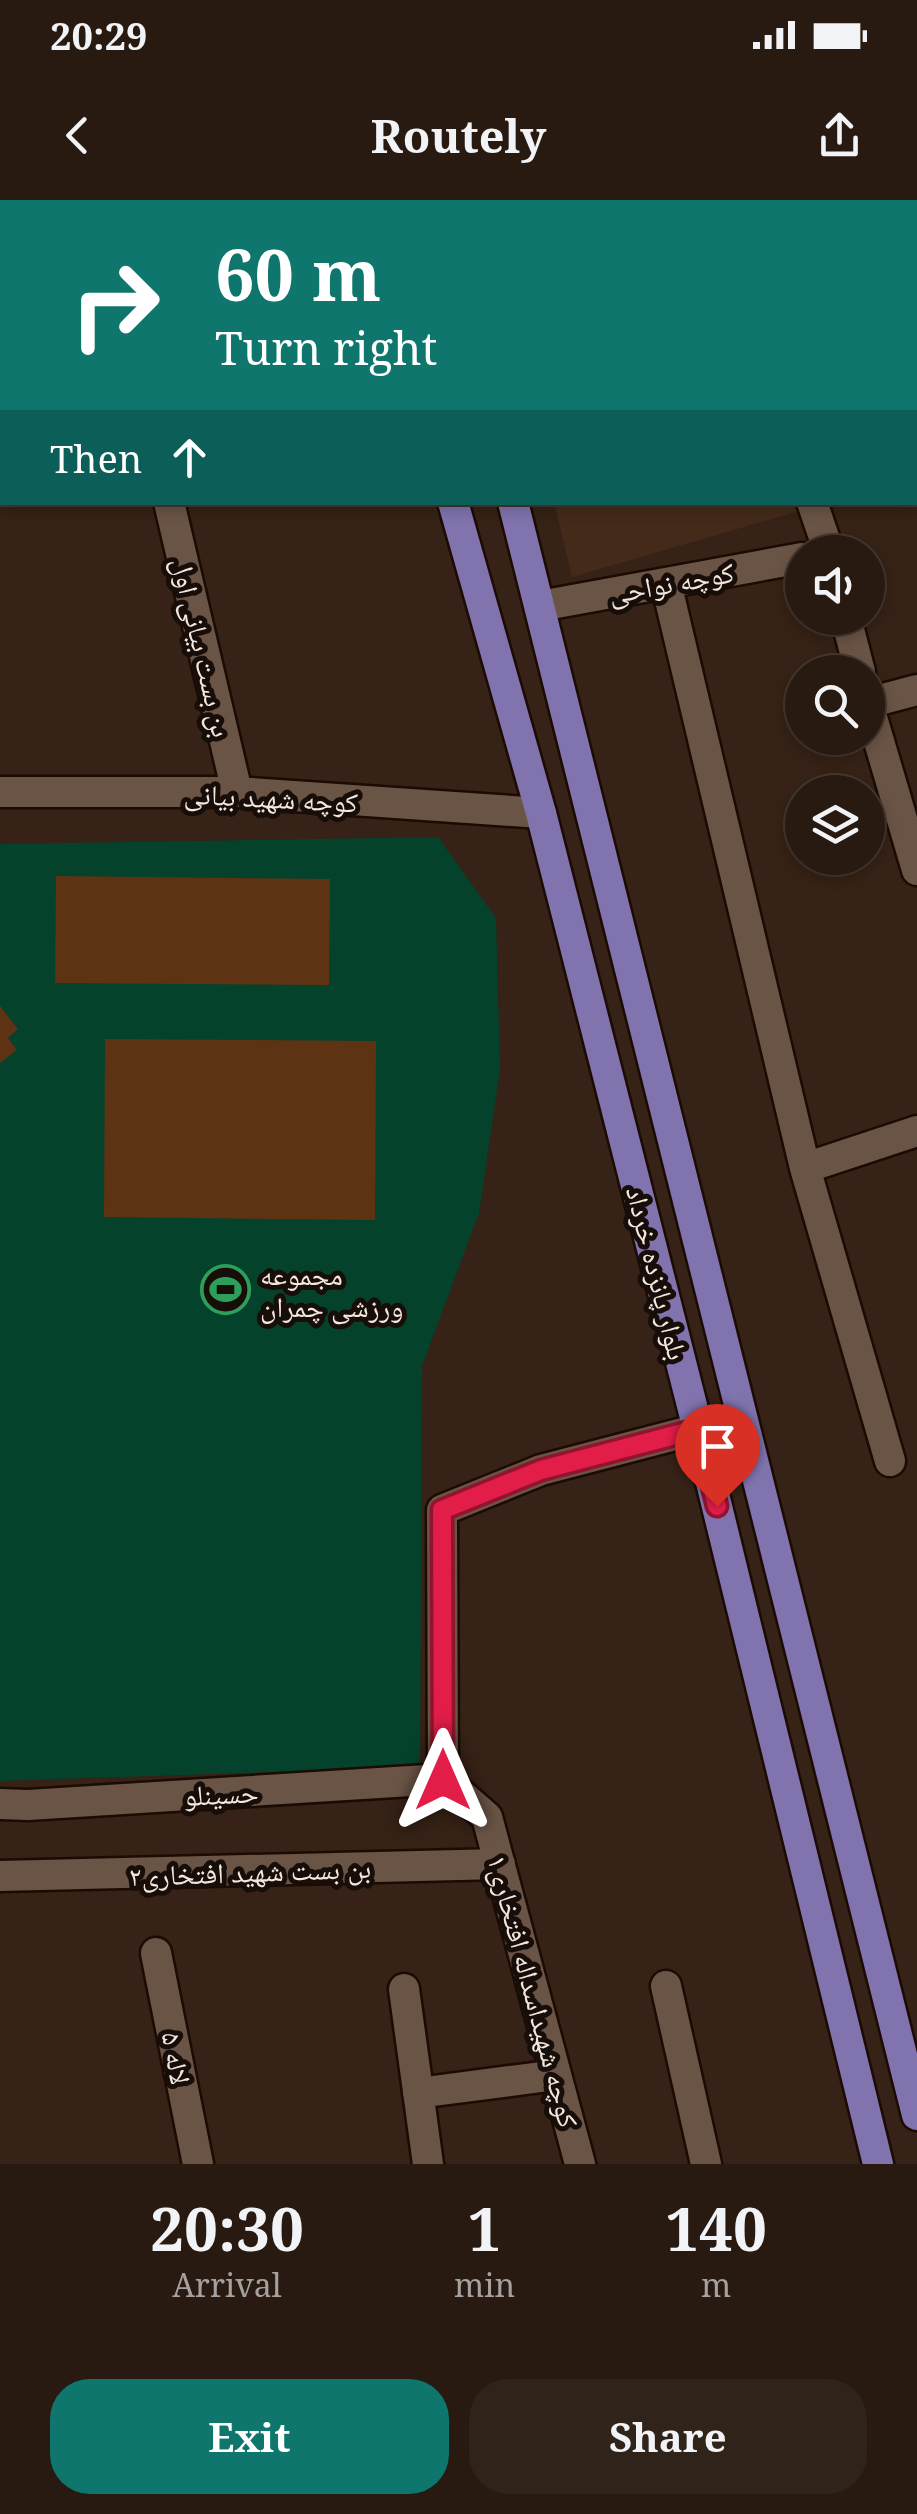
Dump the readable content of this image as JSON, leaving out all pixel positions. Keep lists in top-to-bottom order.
{
  "streets": {
    "main road": ["بلوار پانزده خرداد"],
    "street": [
      "کوچه نواحی",
      "بن بست بیانی اول",
      "کوچه شهید بیانی",
      "حسینلو",
      "بن بست شهید افتخاری۲",
      "کوچه شهیداسداله افتخاری۱",
      "لاله ۵"
    ]
  },
  "crossings": [
    ["کوچه نواحی", "بلوار پانزده خرداد"],
    ["بن بست بیانی اول", "کوچه شهید بیانی"],
    ["کوچه شهید بیانی", "بلوار پانزده خرداد"],
    ["حسینلو", "کوچه شهیداسداله افتخاری۱"],
    ["بن بست شهید افتخاری۲", "کوچه شهیداسداله افتخاری۱"]
  ],
  "places": {
    "sports": ["مجموعه ورزشی چمران"]
  },
  "page": {
    "status": "20:29",
    "header": "Routely",
    "turn": ["60 m", "Turn right"],
    "then": "Then",
    "eta": [
      "20:30",
      "Arrival",
      "1",
      "min",
      "140",
      "m"
    ],
    "buttons": ["Exit", "Share"]
  }
}
